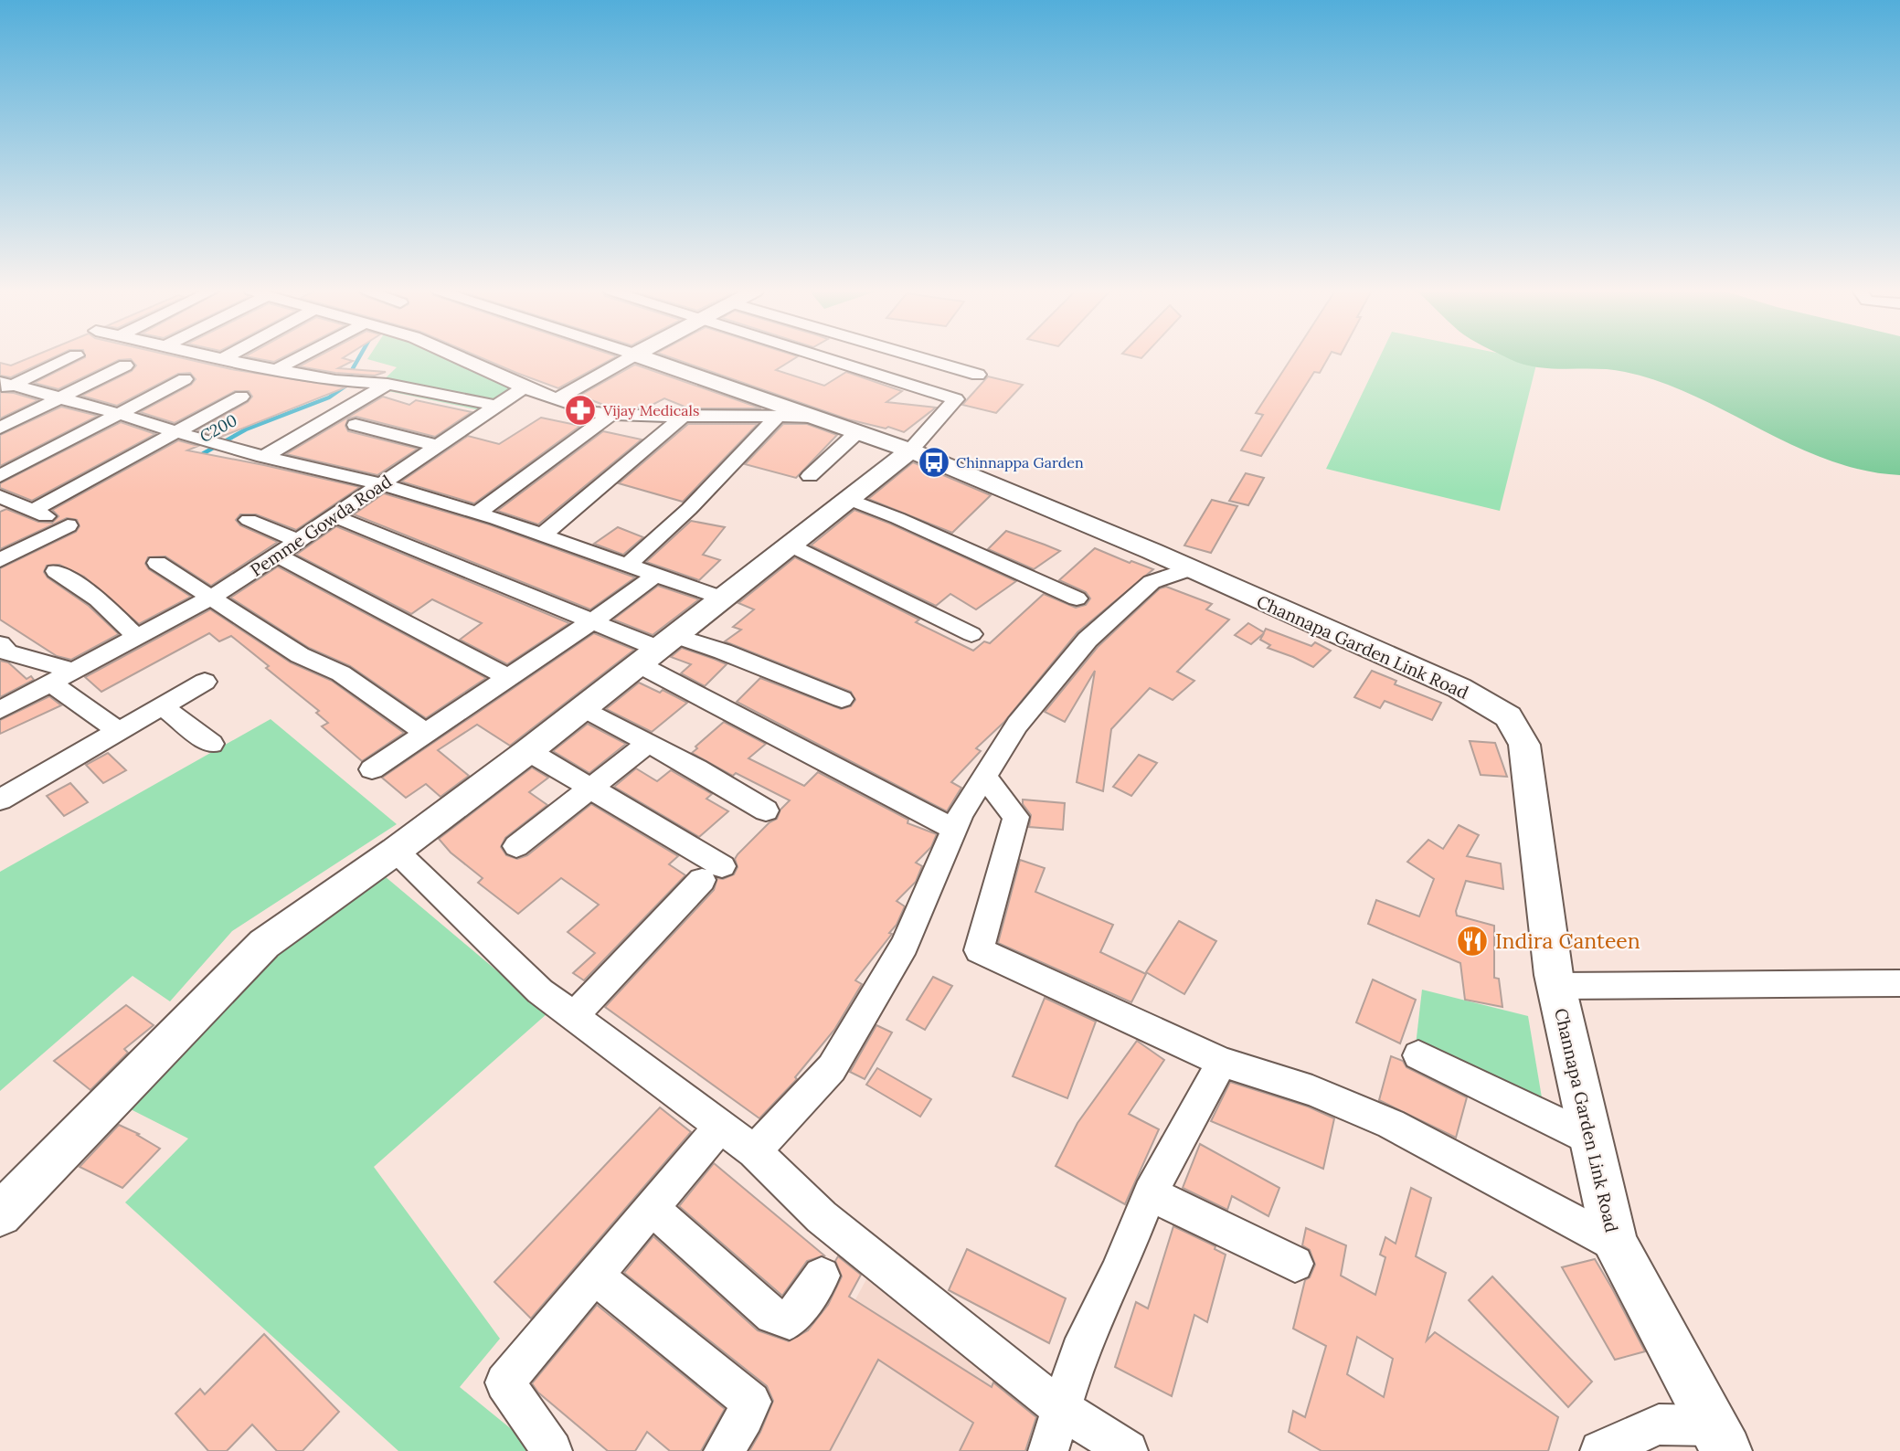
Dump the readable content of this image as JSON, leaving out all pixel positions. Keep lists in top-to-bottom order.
{
  "streets": {
    "street": ["Pemme Gowda Road", "Channapa Garden Link Road"]
  },
  "water": ["C200"],
  "places": {
    "pharmacy": ["Vijay Medicals"],
    "bus stop": ["Chinnappa Garden"],
    "restaurant": ["Indira Canteen"]
  }
}
